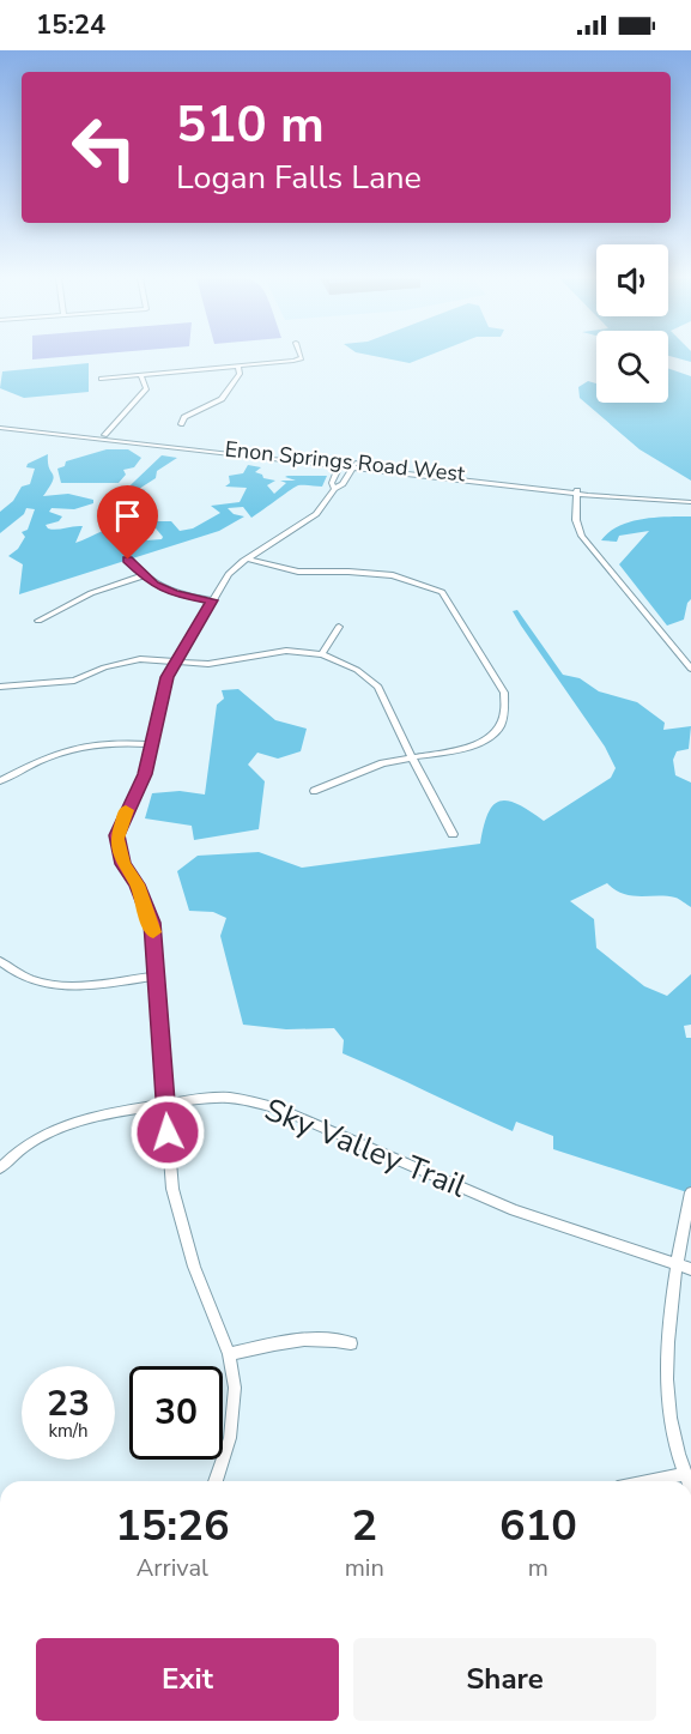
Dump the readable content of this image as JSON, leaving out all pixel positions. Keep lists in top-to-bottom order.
{
  "streets": {
    "street": ["Enon Springs Road West", "Sky Valley Trail"]
  },
  "page": {
    "status": "15:24",
    "turn": ["510 m", "Logan Falls Lane"],
    "speed": "23 km/h",
    "limit": "30",
    "eta": [
      "15:26",
      "Arrival",
      "2",
      "min",
      "610",
      "m"
    ],
    "buttons": ["Exit", "Share"]
  }
}
